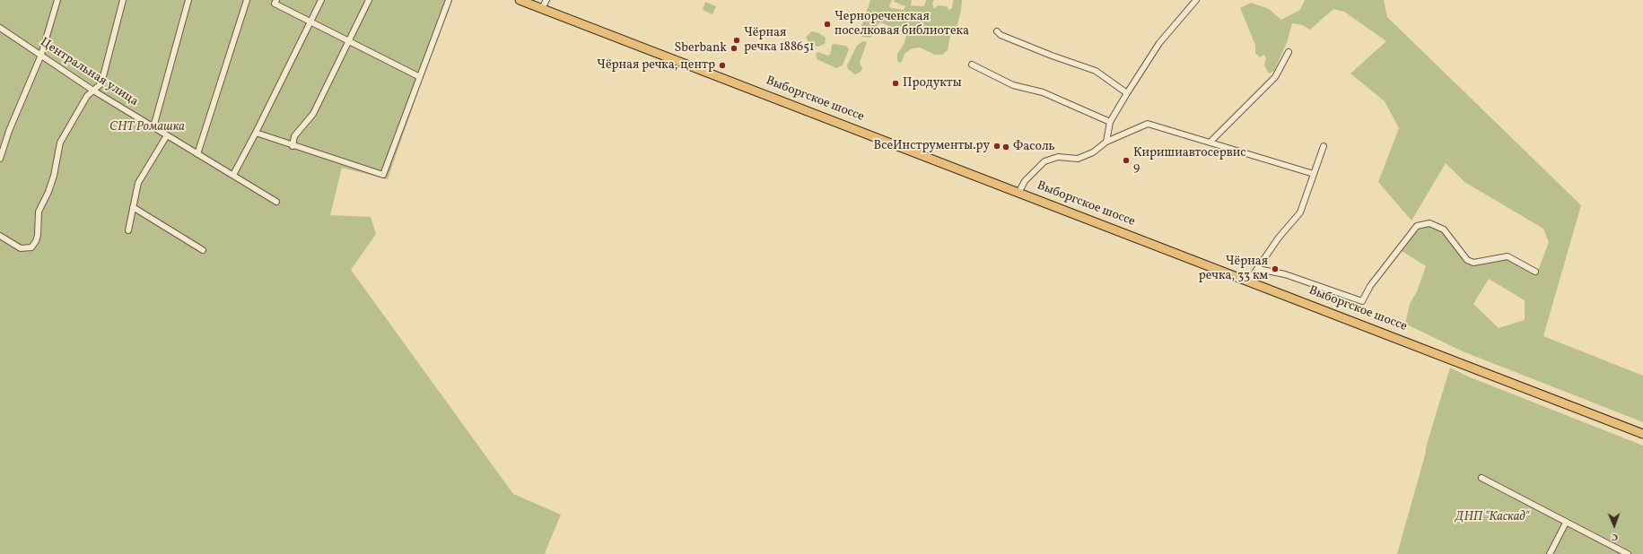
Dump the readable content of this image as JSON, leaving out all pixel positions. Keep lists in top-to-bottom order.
{
  "streets": {
    "main road": ["Выборгское шоссе"],
    "street": ["Центральная улица"]
  },
  "parks": ["СНТ Ромашка", "ДНП \"Каскад\""],
  "places": [
    "Чернореченская поселковая библиотека",
    "Чёрная речка 188651",
    "Sberbank",
    "Чёрная речка, центр",
    "Продукты",
    "ВсеИнструменты.ру",
    "Фасоль",
    "Киришиавтосервис 9",
    "Чёрная речка, 33 км"
  ],
  "north": "bottom"
}
